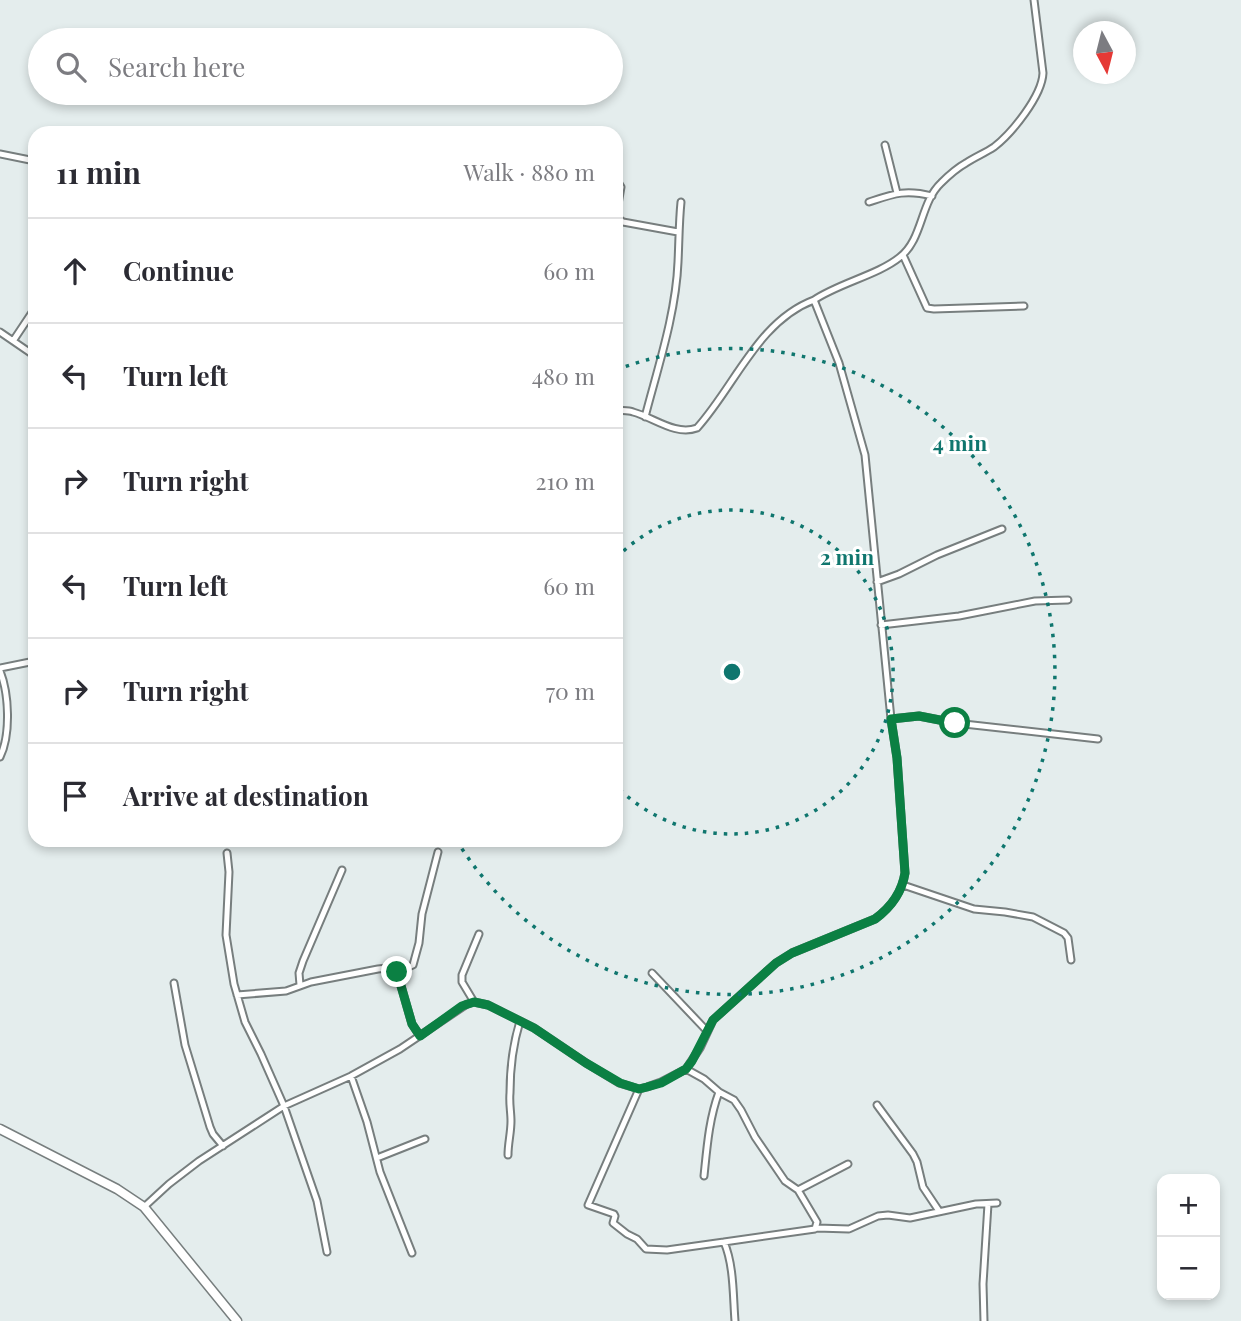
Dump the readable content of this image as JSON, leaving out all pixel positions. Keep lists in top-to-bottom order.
{
  "north": "bottom",
  "page": {
    "search": "Search here",
    "heading": ["11 min", "Walk · 880 m"],
    "list": [
      ["Continue", "60 m"],
      ["Turn left", "480 m"],
      ["Turn right", "210 m"],
      ["Turn left", "60 m"],
      ["Turn right", "70 m"],
      "Arrive at destination"
    ],
    "map_buttons": ["+", "−"]
  },
  "rings": ["4 min", "2 min"]
}
